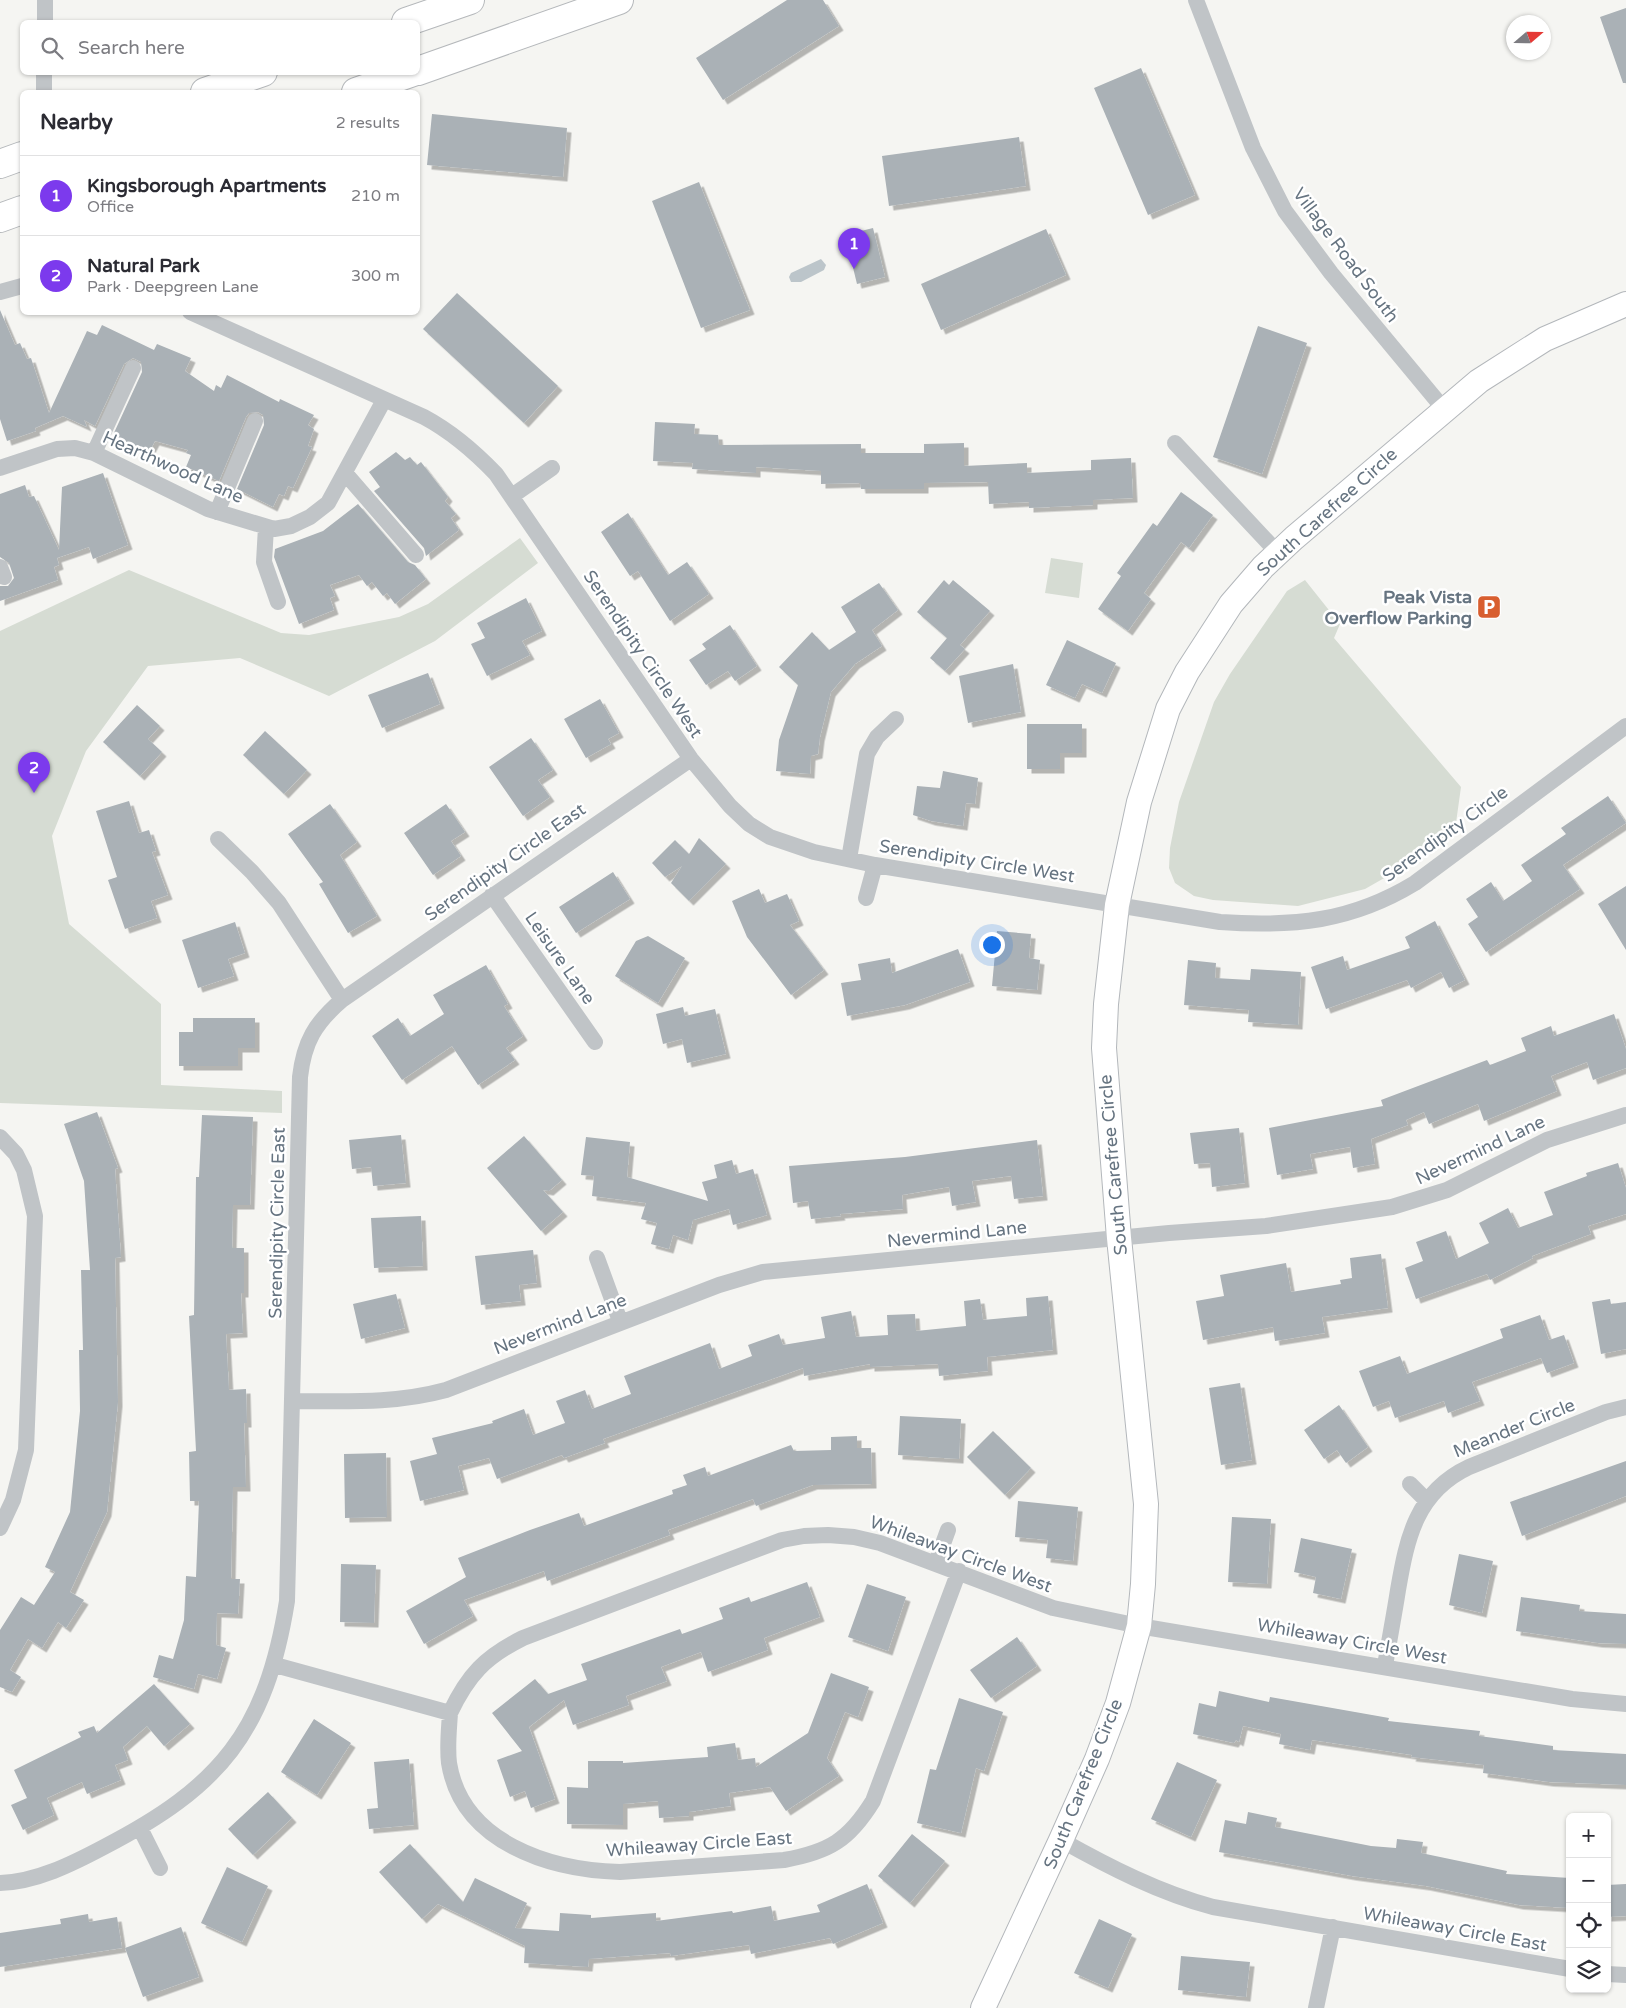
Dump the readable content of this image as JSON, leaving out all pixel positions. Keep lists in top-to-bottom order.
{
  "streets": {
    "main road": ["South Carefree Circle"],
    "street": [
      "Village Road South",
      "Hearthwood Lane",
      "Serendipity Circle West",
      "Serendipity Circle",
      "Serendipity Circle East",
      "Leisure Lane",
      "Nevermind Lane",
      "Meander Circle",
      "Whileaway Circle West",
      "Whileaway Circle East"
    ]
  },
  "crossings": [
    ["Village Road South", "South Carefree Circle"],
    ["Hearthwood Lane", "Serendipity Circle West"],
    ["South Carefree Circle", "Serendipity Circle West"],
    ["South Carefree Circle", "Serendipity Circle"],
    ["South Carefree Circle", "Nevermind Lane"],
    ["South Carefree Circle", "Whileaway Circle West"],
    ["South Carefree Circle", "Whileaway Circle East"],
    ["Serendipity Circle West", "Serendipity Circle"],
    ["Serendipity Circle West", "Serendipity Circle East"],
    ["Serendipity Circle East", "Leisure Lane"],
    ["Serendipity Circle East", "Nevermind Lane"],
    ["Meander Circle", "Whileaway Circle West"],
    ["Whileaway Circle West", "Whileaway Circle East"]
  ],
  "places": {
    "parking": ["Peak Vista Overflow Parking"]
  },
  "north": "right",
  "page": {
    "search": "Search here",
    "heading": ["Nearby", "2 results"],
    "list": [
      {
        "mark": "1",
        "name": "Kingsborough Apartments",
        "note": "Office",
        "value": "210 m"
      },
      {
        "mark": "2",
        "name": "Natural Park",
        "note": "Park · Deepgreen Lane",
        "value": "300 m"
      }
    ],
    "pins": ["1", "2"],
    "map_buttons": ["+", "−"]
  }
}
